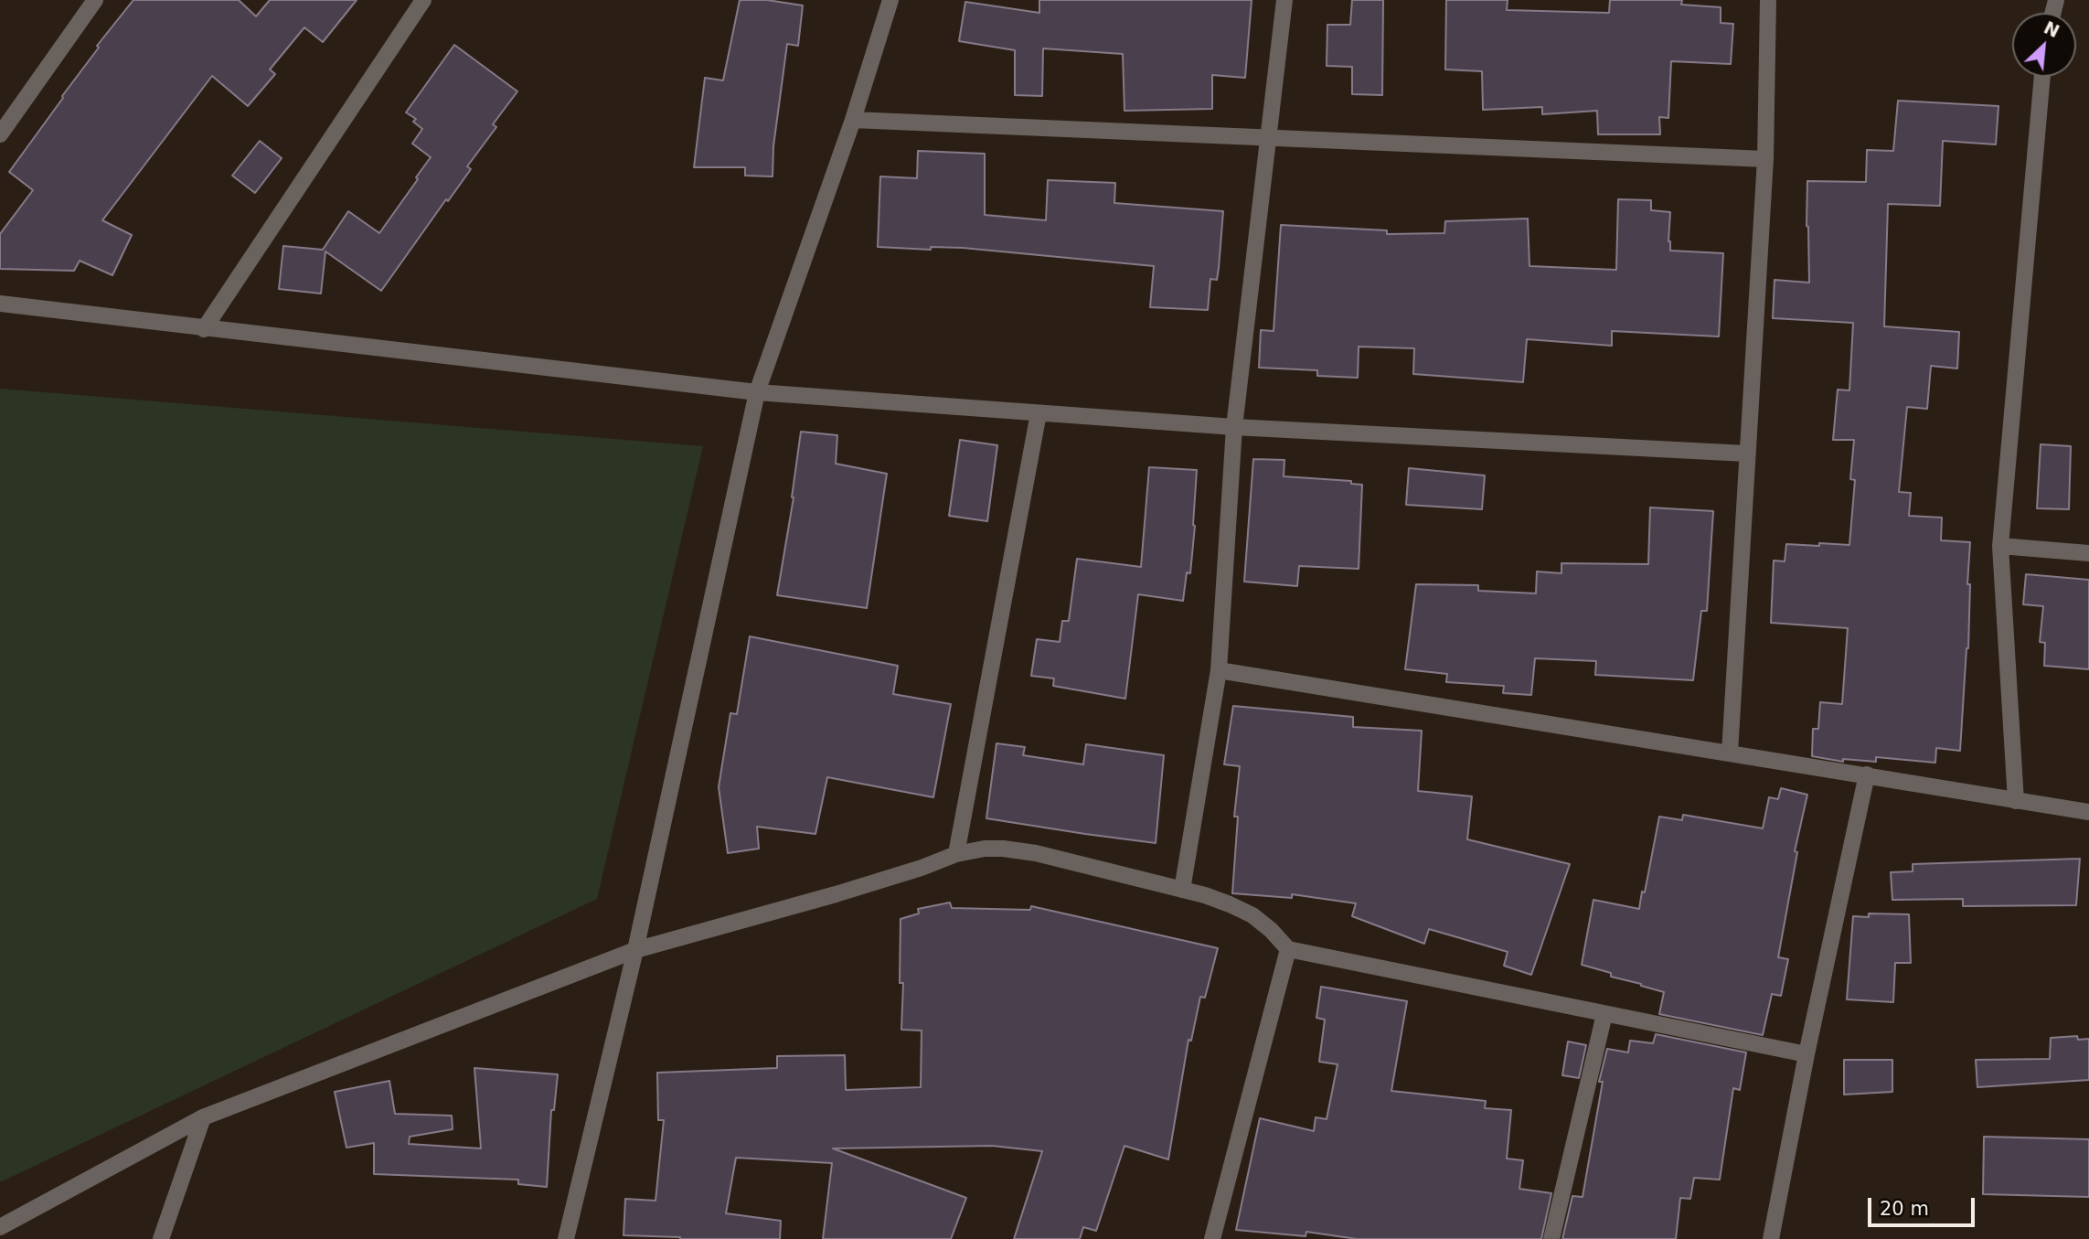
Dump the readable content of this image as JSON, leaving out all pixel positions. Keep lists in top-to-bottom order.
{
  "scale_bar": "20 m",
  "north": "top right"
}
